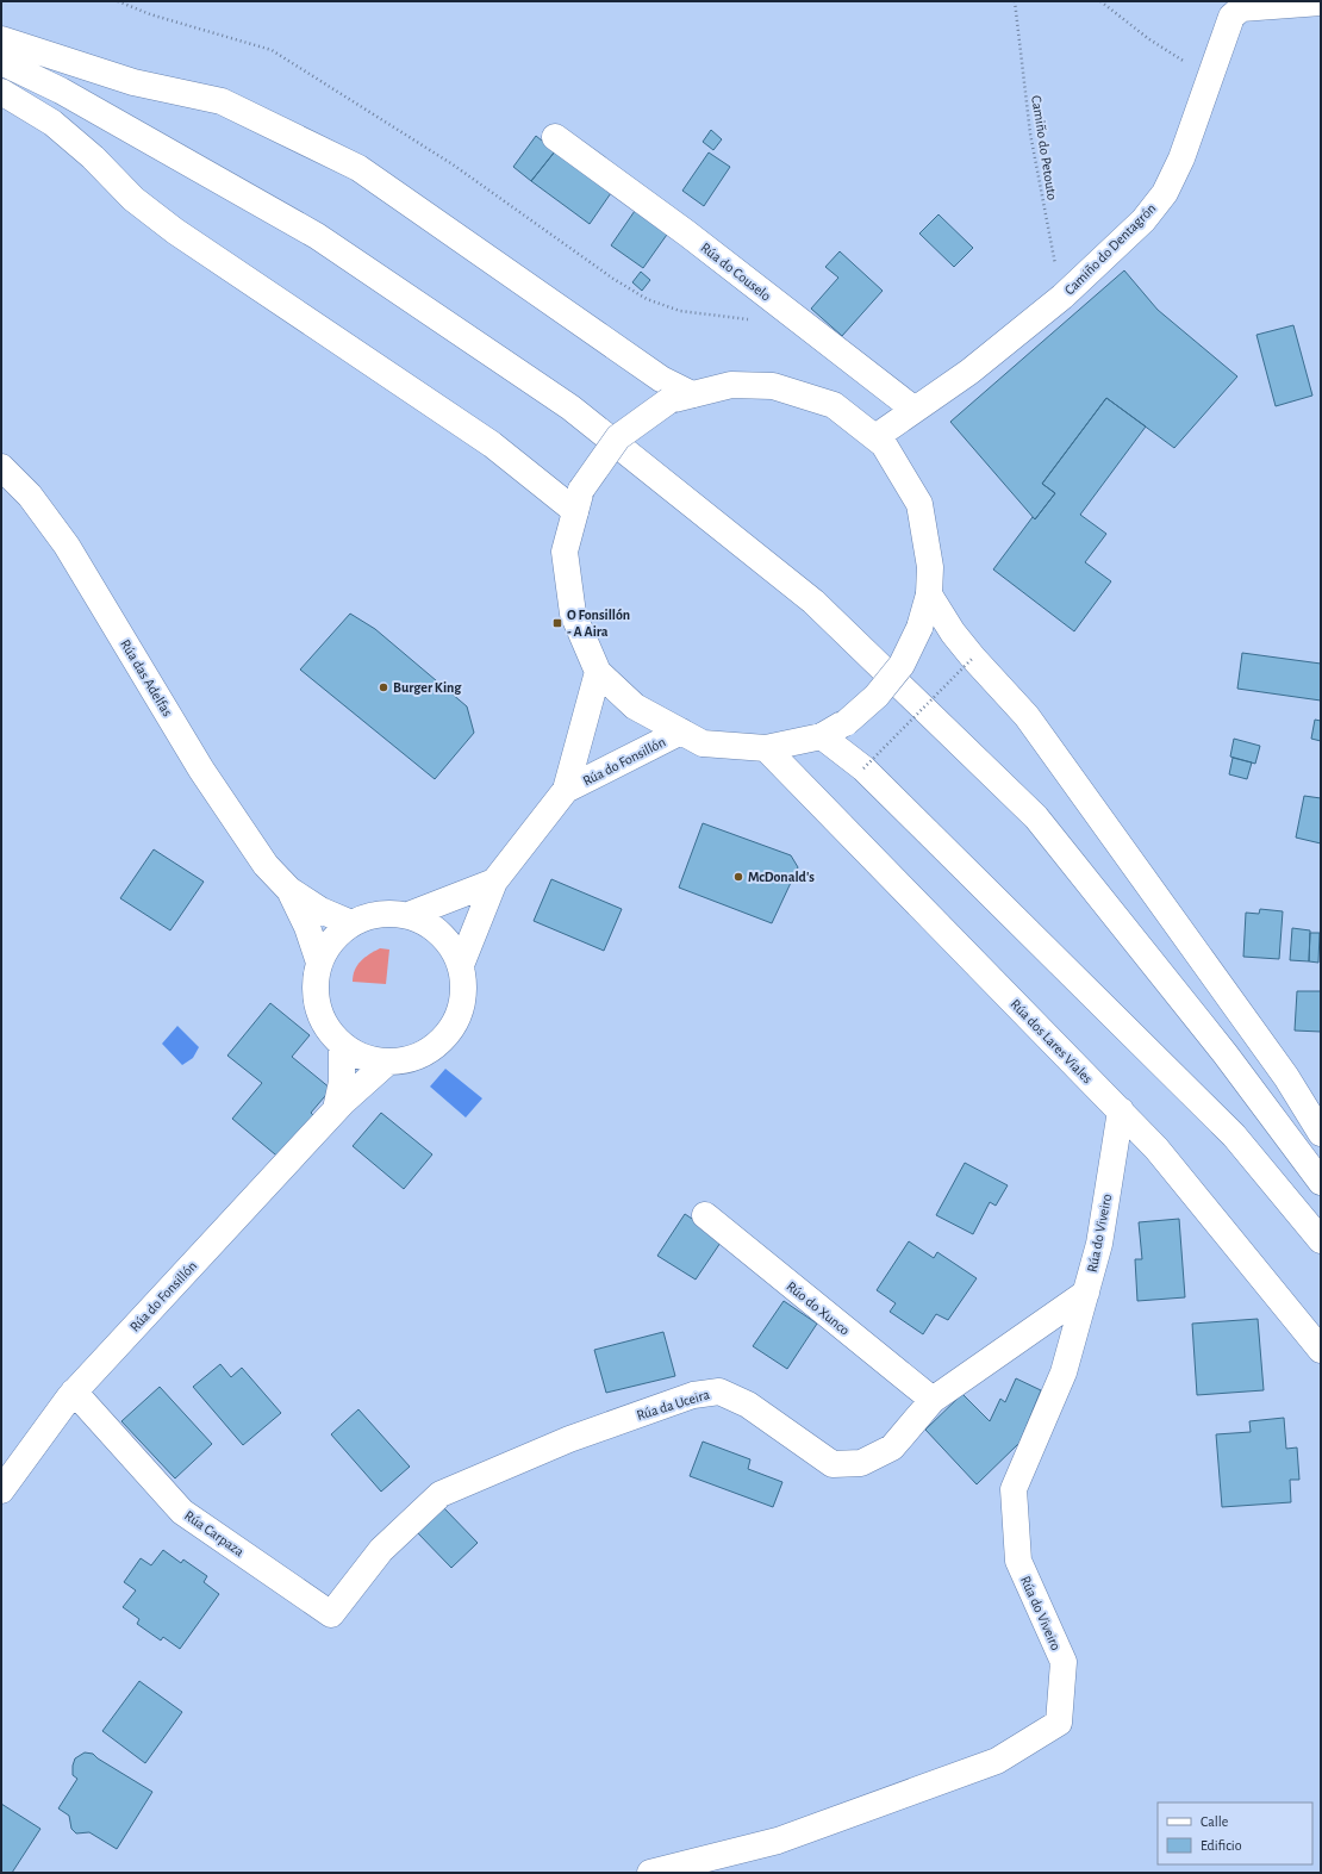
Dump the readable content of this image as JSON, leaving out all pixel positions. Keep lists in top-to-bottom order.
{
  "streets": {
    "main road": [
      "Camiño do Dentagrón",
      "Rúa do Couselo",
      "Rúa das Adelfas",
      "Rúa do Fonsillón",
      "Rúa dos Lares Viales",
      "Rúa do Viveiro",
      "Rúo do Xunco",
      "Rúa da Uceira",
      "Rúa Carpaza"
    ],
    "path": ["Camiño do Petouto"]
  },
  "crossings": [
    ["Camiño do Petouto", "Camiño do Dentagrón"],
    ["Camiño do Dentagrón", "Rúa do Couselo"],
    ["Rúa das Adelfas", "Rúa do Fonsillón"],
    ["Rúa do Fonsillón", "Rúa Carpaza"],
    ["Rúa dos Lares Viales", "Rúa do Viveiro"],
    ["Rúa do Viveiro", "Rúa da Uceira"],
    ["Rúo do Xunco", "Rúa da Uceira"],
    ["Rúa da Uceira", "Rúa Carpaza"]
  ],
  "places": {
    "transit": ["O Fonsillón - A Aira"],
    "other": ["Burger King", "McDonald's"]
  },
  "legend": ["Calle", "Edificio"]
}
